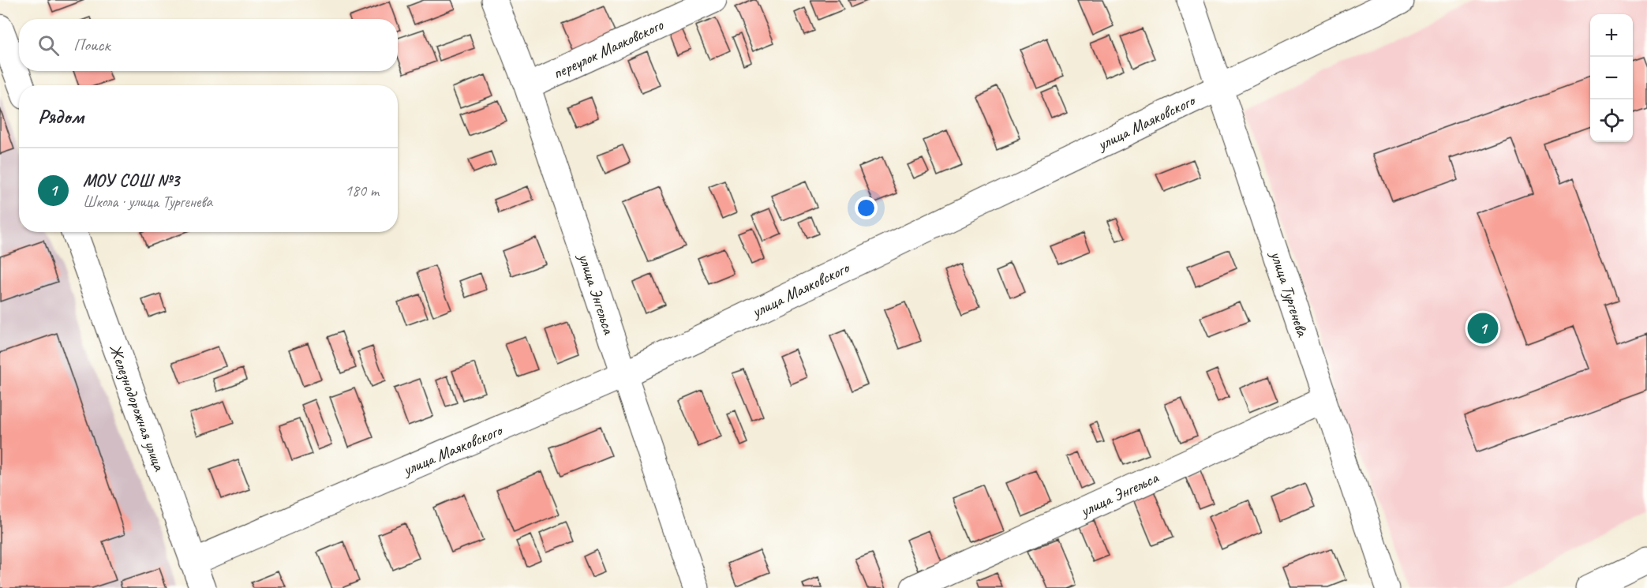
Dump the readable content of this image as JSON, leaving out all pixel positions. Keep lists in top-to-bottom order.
{
  "streets": {
    "street": [
      "переулок Маяковского",
      "улица Маяковского",
      "улица Энгельса",
      "улица Тургенева",
      "Железнодорожная улица"
    ]
  },
  "crossings": [
    ["переулок Маяковского", "улица Энгельса"],
    ["улица Маяковского", "улица Энгельса"],
    ["улица Маяковского", "улица Тургенева"],
    ["улица Маяковского", "Железнодорожная улица"],
    ["улица Энгельса", "улица Тургенева"]
  ],
  "page": {
    "map_buttons": ["+", "−"],
    "search": "Поиск",
    "heading": "Рядом",
    "list": [
      {
        "mark": "1",
        "name": "МОУ СОШ №3",
        "note": "Школа · улица Тургенева",
        "value": "180 m"
      }
    ],
    "pins": "1"
  }
}
